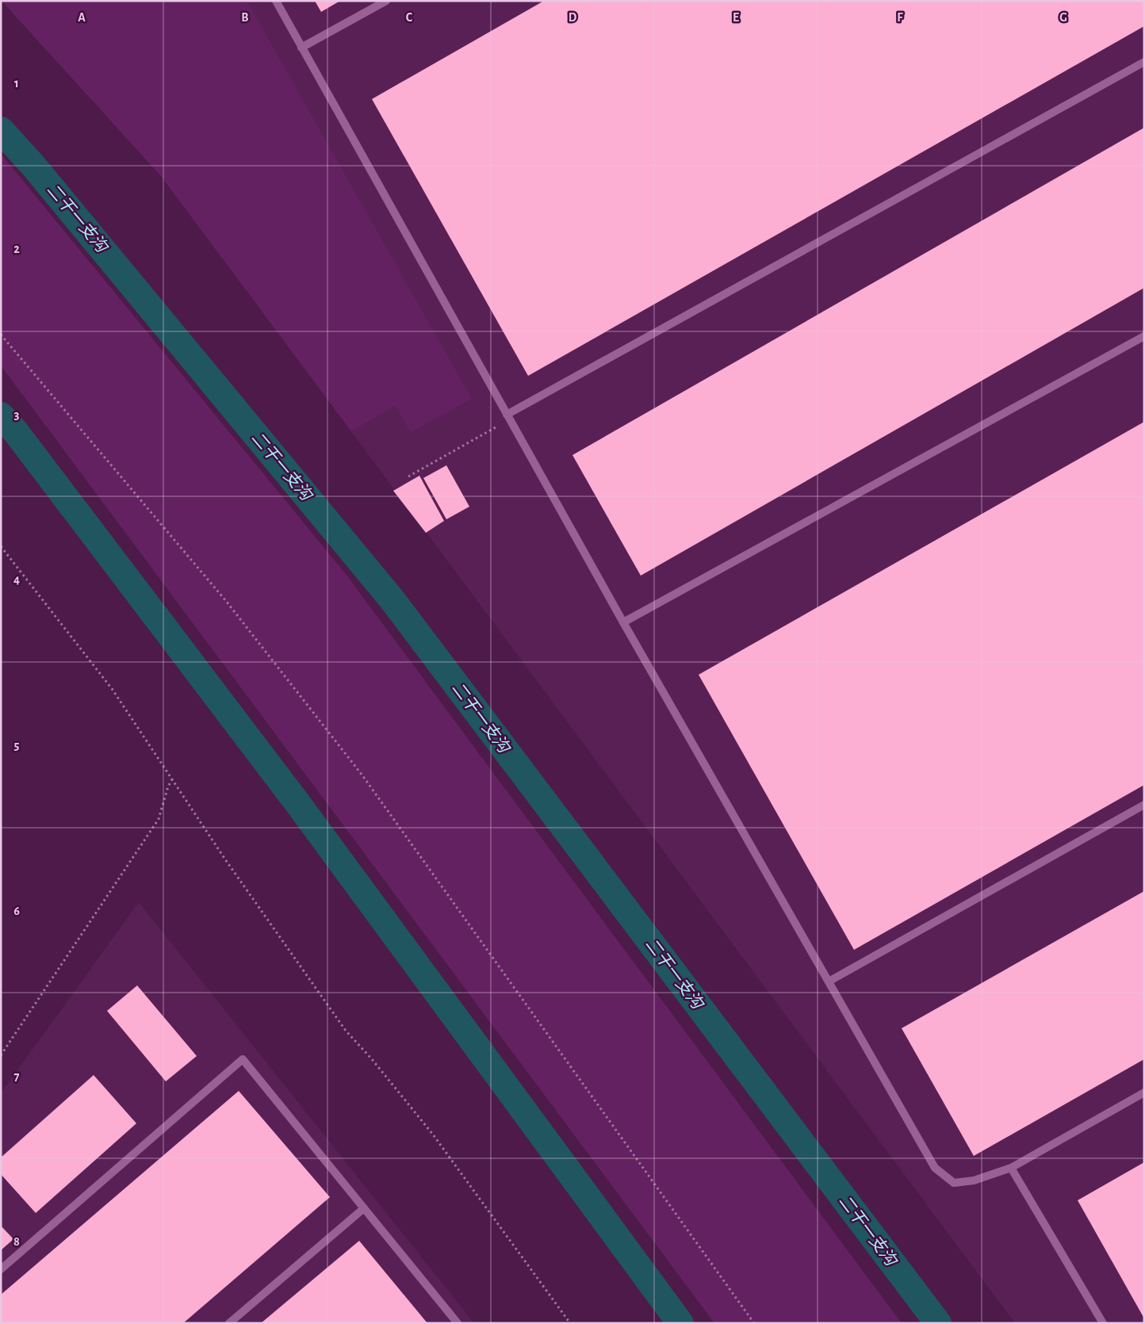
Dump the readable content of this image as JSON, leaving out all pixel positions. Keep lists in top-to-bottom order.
{
  "water": ["二干一支沟"],
  "grid": {
    "columns": [
      "A",
      "B",
      "C",
      "D",
      "E",
      "F",
      "G"
    ],
    "rows": [
      "1",
      "2",
      "3",
      "4",
      "5",
      "6",
      "7",
      "8"
    ]
  }
}
